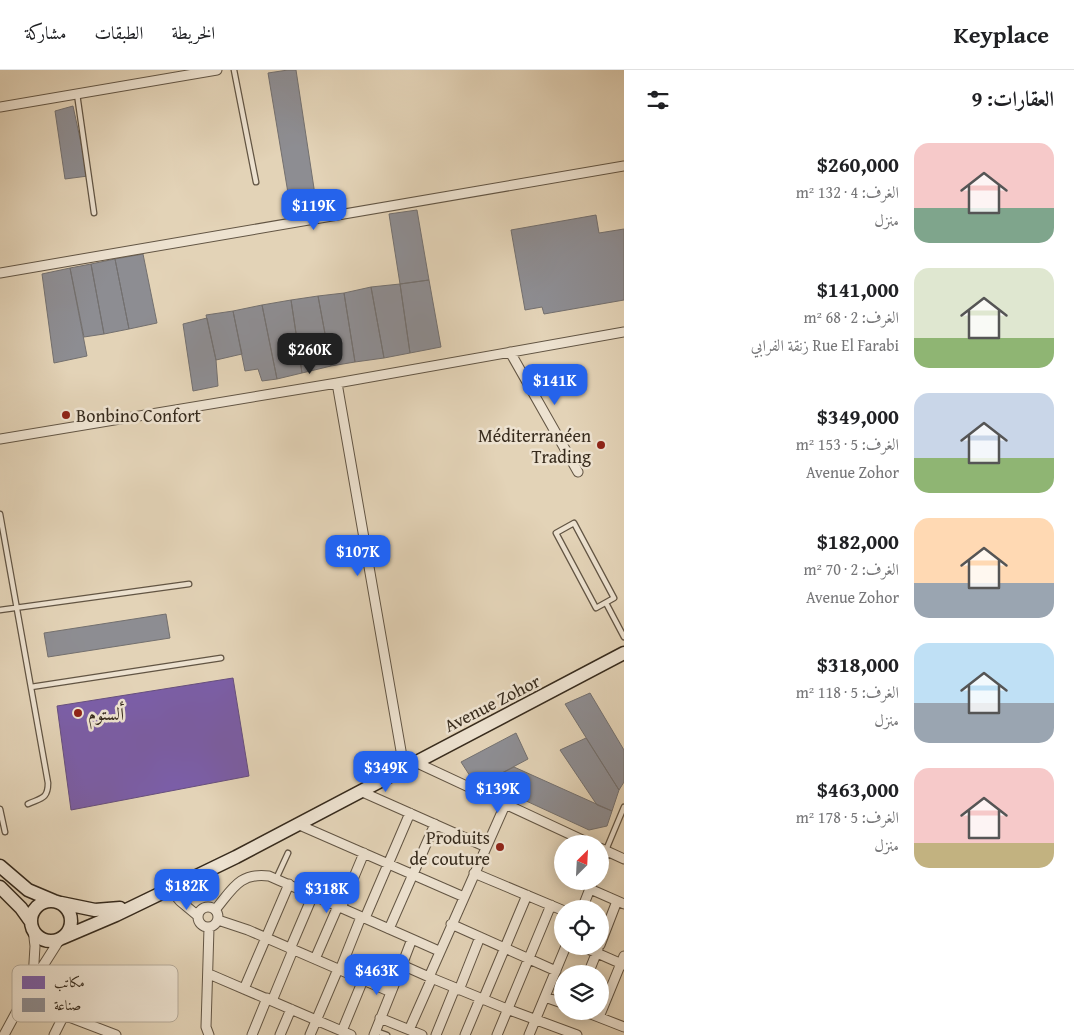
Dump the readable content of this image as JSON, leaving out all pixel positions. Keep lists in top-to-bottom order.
{
  "streets": {
    "main road": ["Avenue Zohor"]
  },
  "places": [
    "Bonbino Confort",
    "Méditerranéen Trading",
    "ألستوم",
    "Produits de couture"
  ],
  "legend": ["مكاتب", "صناعة"],
  "north": "top right",
  "page": {
    "header": "Keyplace",
    "nav": ["الخريطة", "الطبقات", "مشاركة"],
    "heading": "العقارات: 9",
    "list": [
      {
        "name": "$260,000",
        "note": "الغرف: 4 · 132 m² · منزل"
      },
      {
        "name": "$141,000",
        "note": "الغرف: 2 · 68 m² · Rue El Farabi زنقة الفرابي"
      },
      {
        "name": "$349,000",
        "note": "الغرف: 5 · 153 m² · Avenue Zohor"
      },
      {
        "name": "$182,000",
        "note": "الغرف: 2 · 70 m² · Avenue Zohor"
      },
      {
        "name": "$318,000",
        "note": "الغرف: 5 · 118 m² · منزل"
      },
      {
        "name": "$463,000",
        "note": "الغرف: 5 · 178 m² · منزل"
      }
    ],
    "price": [
      "$119K",
      "$260K",
      "$141K",
      "$107K",
      "$349K",
      "$139K",
      "$182K",
      "$318K",
      "$463K"
    ]
  }
}
